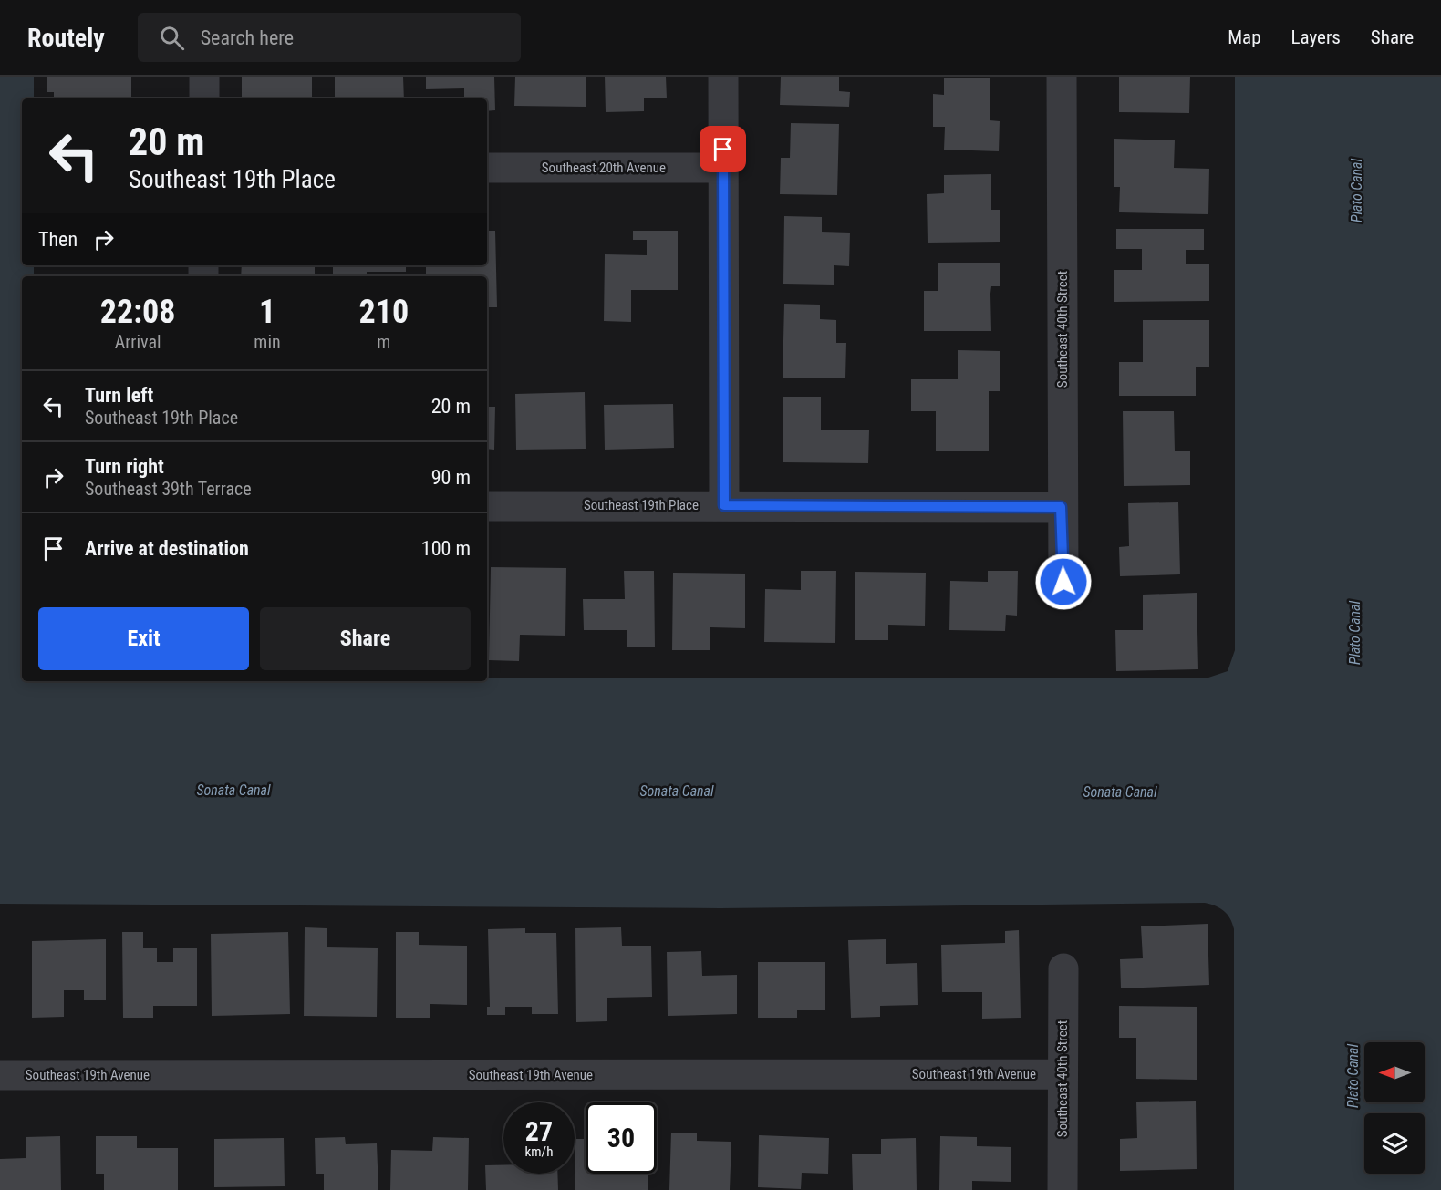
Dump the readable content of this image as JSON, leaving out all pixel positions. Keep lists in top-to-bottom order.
{
  "streets": {
    "street": [
      "Southeast 20th Avenue",
      "Southeast 40th Street",
      "Southeast 19th Place",
      "Southeast 19th Avenue"
    ]
  },
  "crossings": [
    ["Southeast 40th Street", "Southeast 19th Place"],
    ["Southeast 40th Street", "Southeast 19th Avenue"]
  ],
  "water": ["Plato Canal", "Sonata Canal"],
  "north": "left",
  "page": {
    "header": "Routely",
    "search": "Search here",
    "nav": ["Map", "Layers", "Share"],
    "turn": ["20 m", "Southeast 19th Place"],
    "then": "Then",
    "eta": [
      "22:08",
      "Arrival",
      "1",
      "min",
      "210",
      "m"
    ],
    "list": [
      {
        "name": "Turn left",
        "note": "Southeast 19th Place",
        "value": "20 m"
      },
      {
        "name": "Turn right",
        "note": "Southeast 39th Terrace",
        "value": "90 m"
      },
      {
        "name": "Arrive at destination",
        "value": "100 m"
      }
    ],
    "buttons": ["Exit", "Share"],
    "speed": "27 km/h",
    "limit": "30"
  }
}
